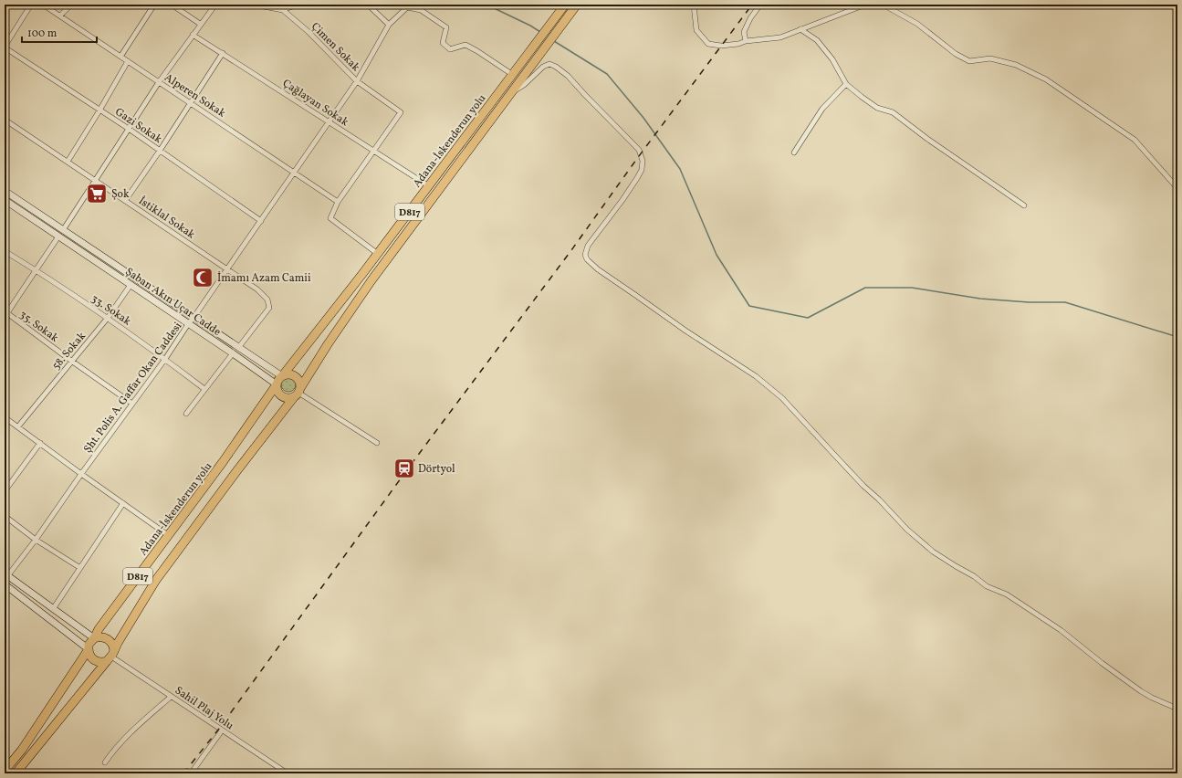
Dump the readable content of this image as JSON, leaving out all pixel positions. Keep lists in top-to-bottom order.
{
  "streets": {
    "highway": ["Adana-İskenderun yolu", "D817"],
    "main road": ["Şaban Akın Uçar Cadde"],
    "street": [
      "Çimen Sokak",
      "Alperen Sokak",
      "Çağlayan Sokak",
      "Gazi Sokak",
      "İstiklal Sokak",
      "33. Sokak",
      "35. Sokak",
      "58. Sokak",
      "Şht. Polis A. Gaffar Okan Caddesi",
      "Sahil Plaj Yolu"
    ]
  },
  "crossings": [
    ["Çimen Sokak", "Çağlayan Sokak"],
    ["Çimen Sokak", "Şht. Polis A. Gaffar Okan Caddesi"],
    ["Alperen Sokak", "Şht. Polis A. Gaffar Okan Caddesi"],
    ["Çağlayan Sokak", "Adana-İskenderun yolu"],
    ["Çağlayan Sokak", "Şht. Polis A. Gaffar Okan Caddesi"],
    ["Gazi Sokak", "Şht. Polis A. Gaffar Okan Caddesi"],
    ["Adana-İskenderun yolu", "D817"],
    ["Adana-İskenderun yolu", "Şaban Akın Uçar Cadde"],
    ["Adana-İskenderun yolu", "Şht. Polis A. Gaffar Okan Caddesi"],
    ["Adana-İskenderun yolu", "Sahil Plaj Yolu"],
    ["D817", "Şaban Akın Uçar Cadde"],
    ["D817", "Sahil Plaj Yolu"],
    ["İstiklal Sokak", "Şht. Polis A. Gaffar Okan Caddesi"],
    ["Şaban Akın Uçar Cadde", "58. Sokak"],
    ["Şaban Akın Uçar Cadde", "Şht. Polis A. Gaffar Okan Caddesi"],
    ["33. Sokak", "58. Sokak"],
    ["33. Sokak", "Şht. Polis A. Gaffar Okan Caddesi"],
    ["35. Sokak", "58. Sokak"],
    ["35. Sokak", "Şht. Polis A. Gaffar Okan Caddesi"]
  ],
  "places": {
    "supermarket": ["Şok"],
    "mosque": ["İmamı Azam Camii"],
    "station": ["Dörtyol"]
  },
  "scale_bar": "100 m"
}
